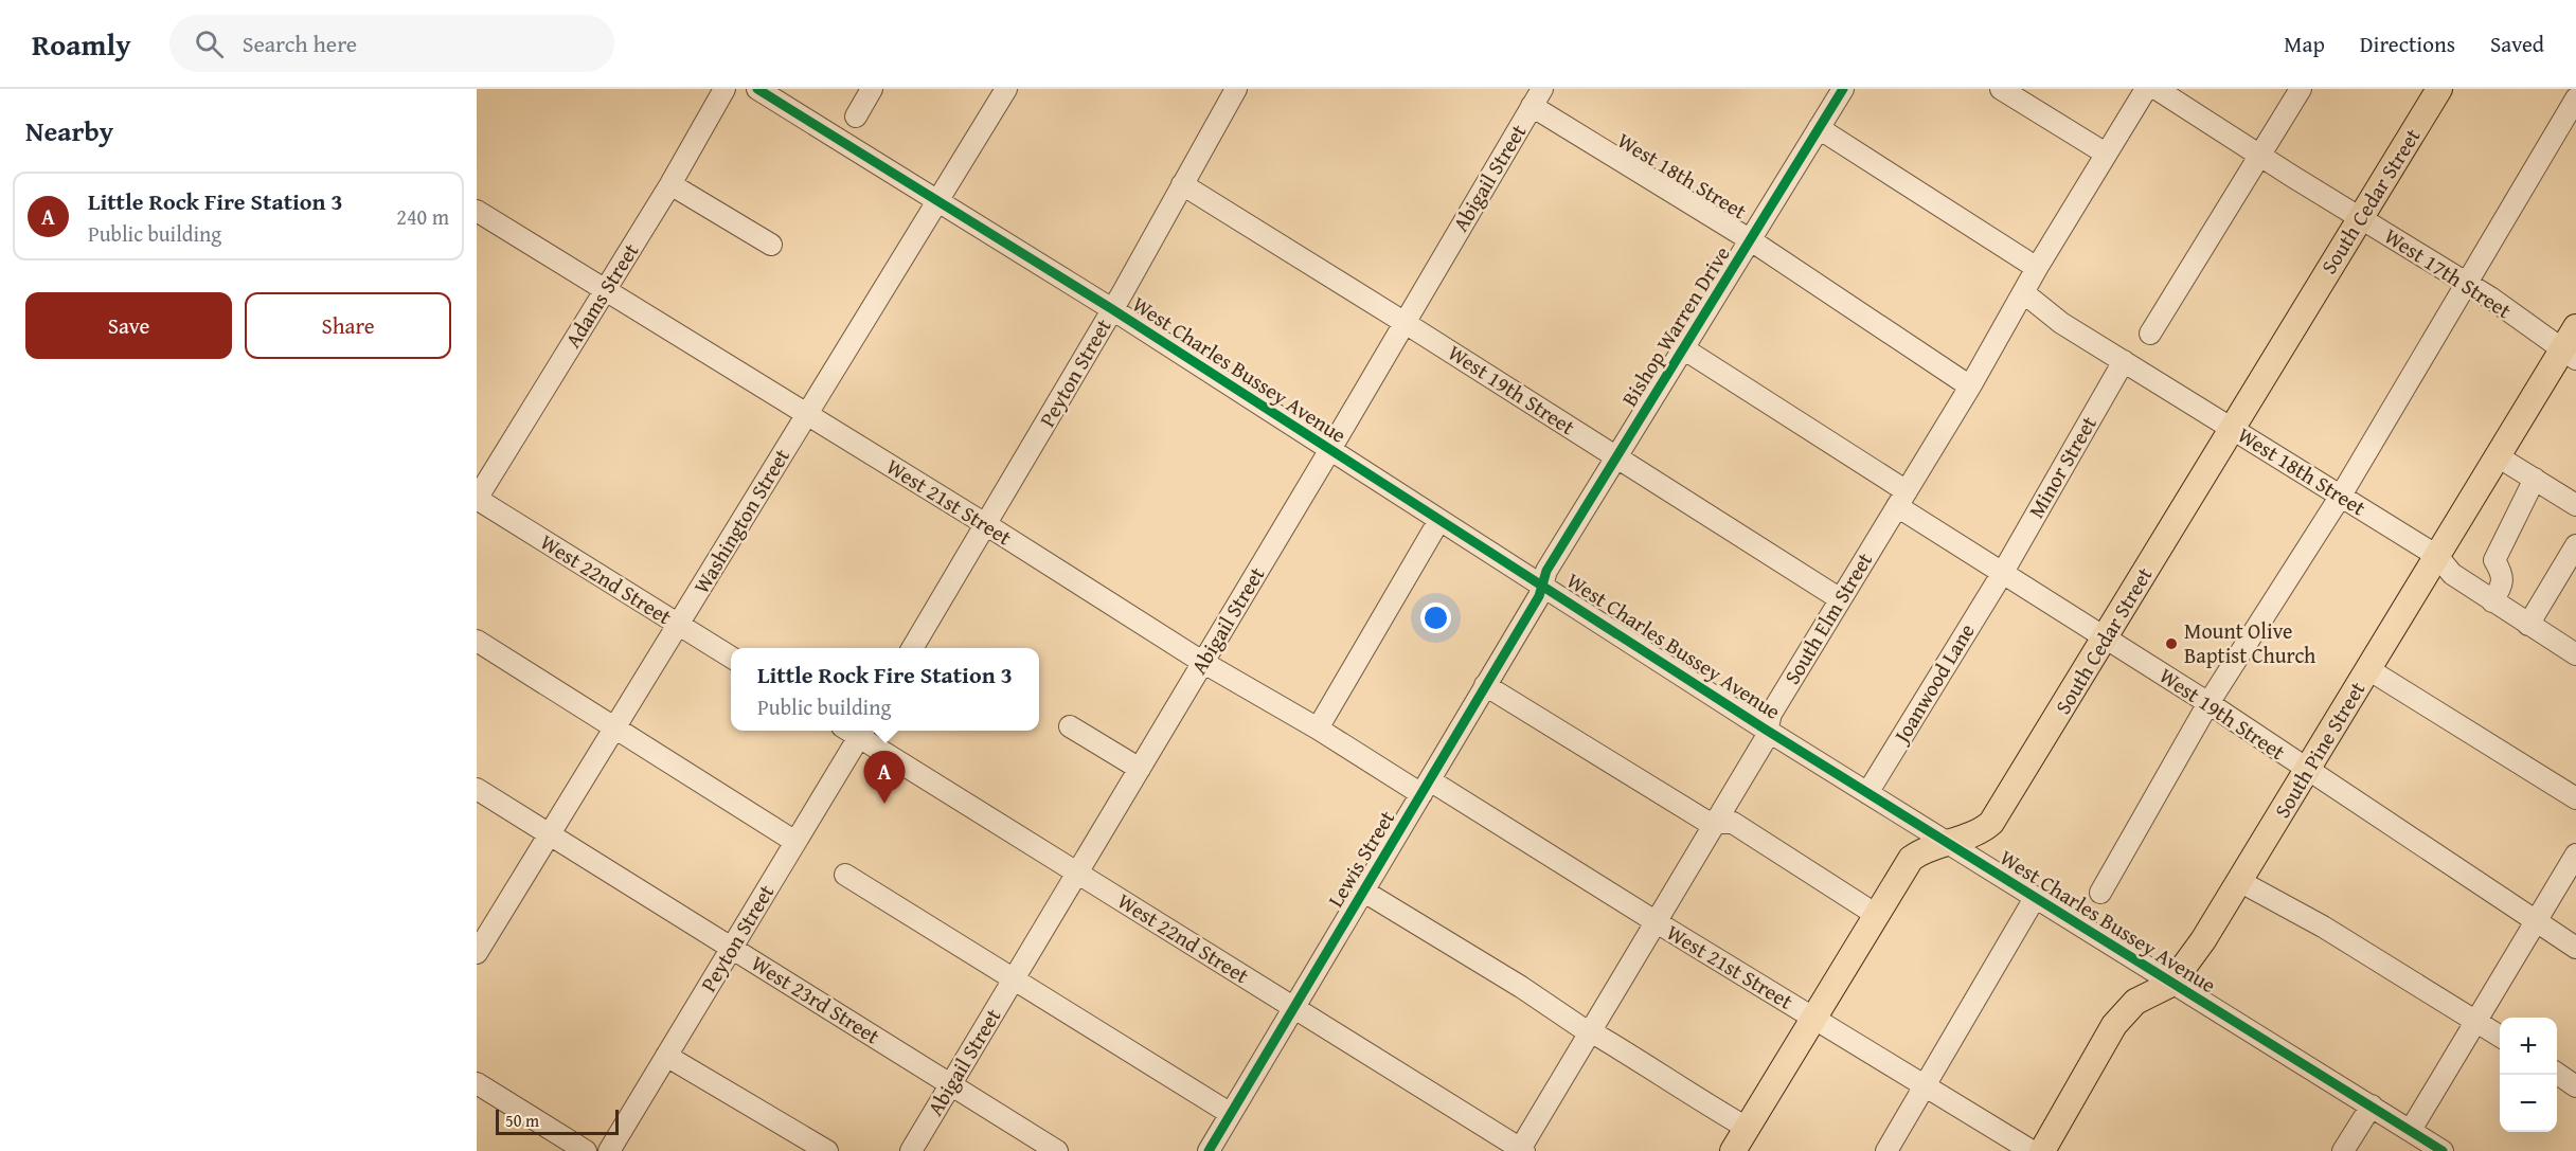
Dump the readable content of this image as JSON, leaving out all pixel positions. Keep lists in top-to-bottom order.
{
  "streets": {
    "main road": ["South Cedar Street", "South Pine Street"],
    "street": [
      "West 18th Street",
      "Abigail Street",
      "West 17th Street",
      "Adams Street",
      "Bishop Warren Drive",
      "West Charles Bussey Avenue",
      "Peyton Street",
      "West 19th Street",
      "Minor Street",
      "West 21st Street",
      "Washington Street",
      "West 22nd Street",
      "South Elm Street",
      "Joanwood Lane",
      "Lewis Street",
      "West 23rd Street"
    ]
  },
  "crossings": [
    ["West 18th Street", "Abigail Street"],
    ["West 18th Street", "South Cedar Street"],
    ["West 18th Street", "Bishop Warren Drive"],
    ["West 18th Street", "Minor Street"],
    ["West 18th Street", "South Elm Street"],
    ["West 18th Street", "South Pine Street"],
    ["Abigail Street", "West Charles Bussey Avenue"],
    ["Abigail Street", "West 19th Street"],
    ["Abigail Street", "West 21st Street"],
    ["Abigail Street", "West 22nd Street"],
    ["Abigail Street", "West 23rd Street"],
    ["South Cedar Street", "West 17th Street"],
    ["South Cedar Street", "West Charles Bussey Avenue"],
    ["South Cedar Street", "West 19th Street"],
    ["South Cedar Street", "West 21st Street"],
    ["West 17th Street", "South Pine Street"],
    ["Adams Street", "West 21st Street"],
    ["Adams Street", "West 22nd Street"],
    ["Bishop Warren Drive", "West Charles Bussey Avenue"],
    ["Bishop Warren Drive", "West 19th Street"],
    ["Bishop Warren Drive", "Lewis Street"],
    ["West Charles Bussey Avenue", "Peyton Street"],
    ["West Charles Bussey Avenue", "Washington Street"],
    ["West Charles Bussey Avenue", "South Elm Street"],
    ["West Charles Bussey Avenue", "Joanwood Lane"],
    ["West Charles Bussey Avenue", "South Pine Street"],
    ["West Charles Bussey Avenue", "Lewis Street"],
    ["Peyton Street", "West 19th Street"],
    ["Peyton Street", "West 21st Street"],
    ["Peyton Street", "West 23rd Street"],
    ["West 19th Street", "Minor Street"],
    ["West 19th Street", "South Elm Street"],
    ["West 19th Street", "Joanwood Lane"],
    ["West 19th Street", "South Pine Street"],
    ["Minor Street", "Joanwood Lane"],
    ["West 21st Street", "Washington Street"],
    ["West 21st Street", "South Elm Street"],
    ["West 21st Street", "Lewis Street"],
    ["Washington Street", "West 22nd Street"],
    ["Washington Street", "West 23rd Street"],
    ["West 22nd Street", "South Elm Street"],
    ["West 22nd Street", "Lewis Street"]
  ],
  "places": ["Mount Olive Baptist Church"],
  "scale_bar": "50 m",
  "page": {
    "header": "Roamly",
    "search": "Search here",
    "nav": ["Map", "Directions", "Saved"],
    "heading": "Nearby",
    "list": [
      {
        "mark": "A",
        "name": "Little Rock Fire Station 3",
        "note": "Public building",
        "value": "240 m"
      }
    ],
    "buttons": ["Save", "Share"],
    "popup": ["Little Rock Fire Station 3", "Public building"],
    "pins": "A",
    "map_buttons": ["+", "−"],
    "scale": "50 m"
  }
}
